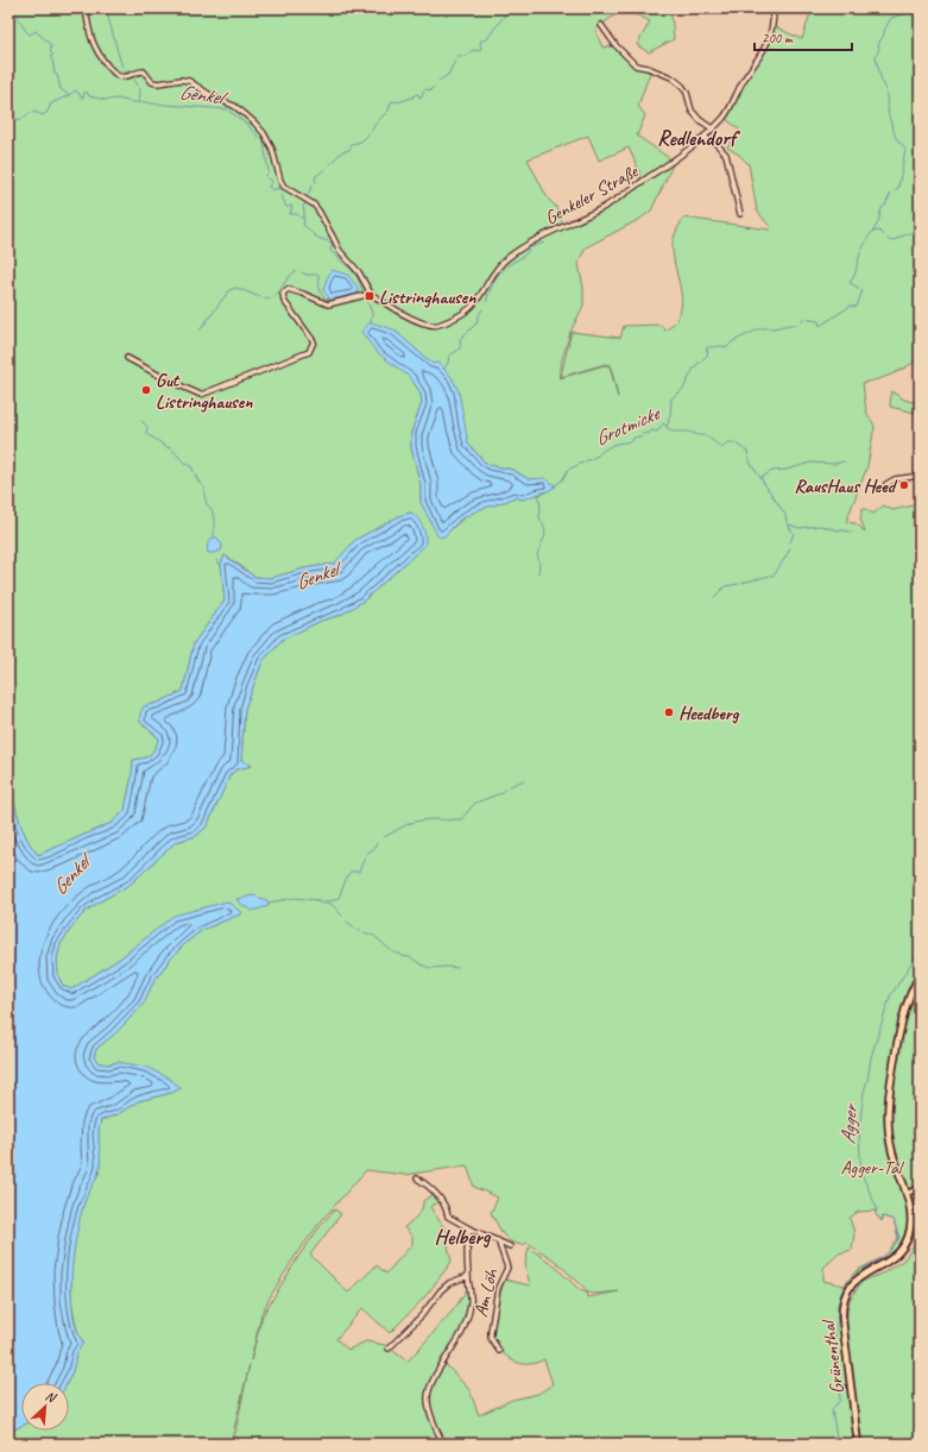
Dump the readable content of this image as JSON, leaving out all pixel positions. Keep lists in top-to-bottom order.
{
  "streets": {
    "main road": ["Grünenthal"],
    "street": ["Genkeler Straße", "Am Löh"]
  },
  "districts": ["Redlendorf", "Helberg"],
  "water": ["Genkel", "Grotmicke", "Agger"],
  "parks": ["Agger-Tal"],
  "places": {
    "transit": ["Listringhausen"],
    "other": ["Gut Listringhausen", "RausHaus Heed", "Heedberg"]
  },
  "scale_bar": "200 m",
  "north": "top right"
}
